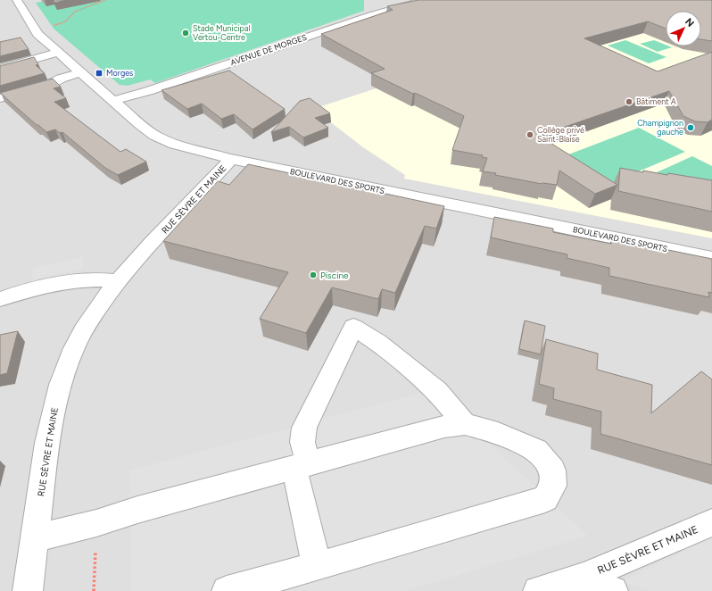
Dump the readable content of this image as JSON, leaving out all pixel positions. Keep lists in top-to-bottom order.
{
  "streets": {
    "street": ["AVENUE DE MORGES", "BOULEVARD DES SPORTS", "RUE SÈVRE ET MAINE"]
  },
  "crossings": [
    ["AVENUE DE MORGES", "BOULEVARD DES SPORTS"],
    ["BOULEVARD DES SPORTS", "RUE SÈVRE ET MAINE"]
  ],
  "places": {
    "other": [
      "Stade Municipal Vertou-Centre",
      "Bâtiment A",
      "Champignon gauche",
      "Collège privé Saint-Blaise",
      "Piscine"
    ],
    "transit": ["Morges"]
  },
  "north": "top right"
}
